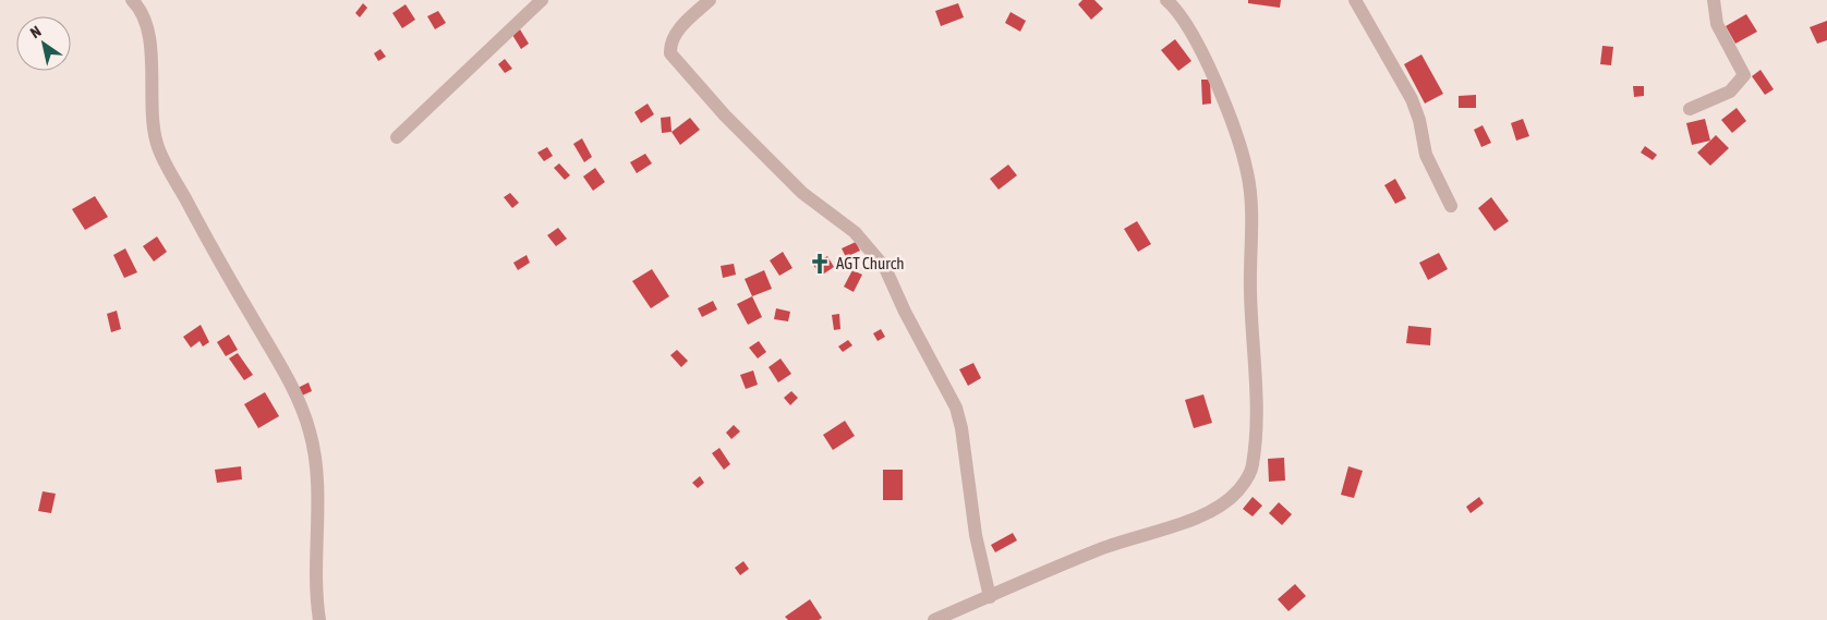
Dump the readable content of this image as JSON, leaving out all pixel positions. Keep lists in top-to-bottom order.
{
  "places": {
    "church": ["AGT Church"]
  },
  "north": "top left"
}
